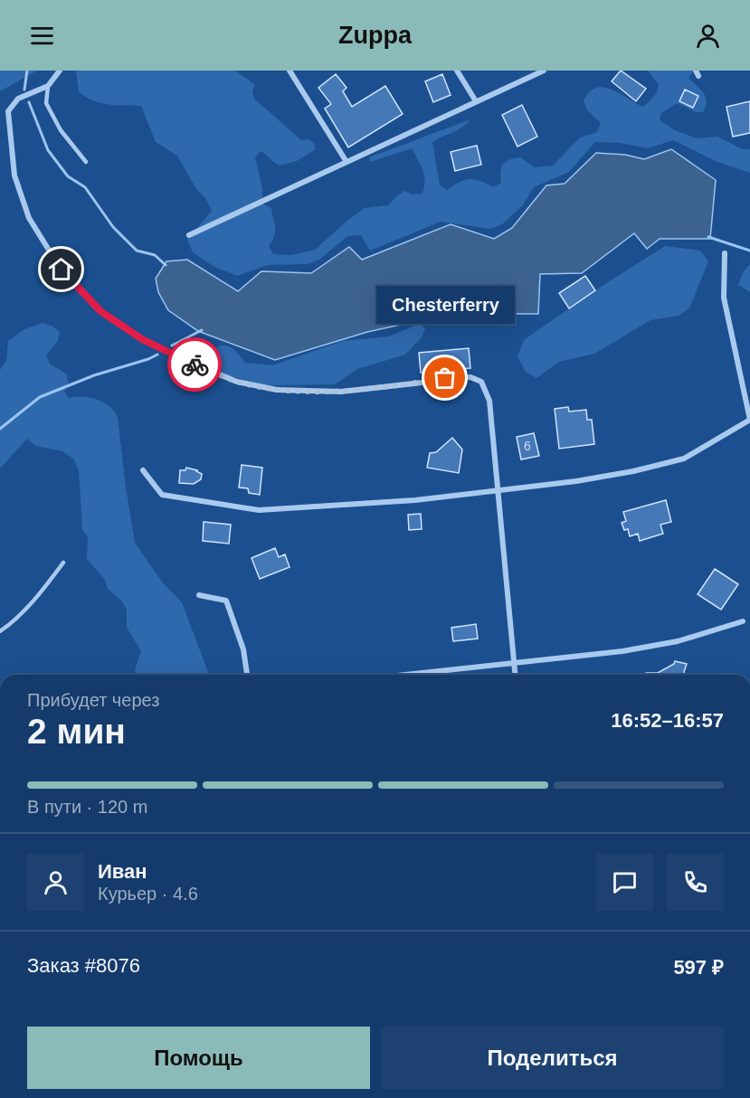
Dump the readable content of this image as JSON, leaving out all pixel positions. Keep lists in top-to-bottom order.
{
  "places": ["Chesterferry"],
  "house_numbers": ["6"],
  "page": {
    "header": "Zuppa",
    "bubble": "Chesterferry",
    "heading": ["2 мин", "Прибудет через", "16:52–16:57"],
    "panel": [
      "Иван",
      "Курьер · 4.6",
      "Заказ #8076",
      "597 ₽"
    ],
    "bar": "В пути · 120 m",
    "buttons": ["Помощь", "Поделиться"]
  }
}
